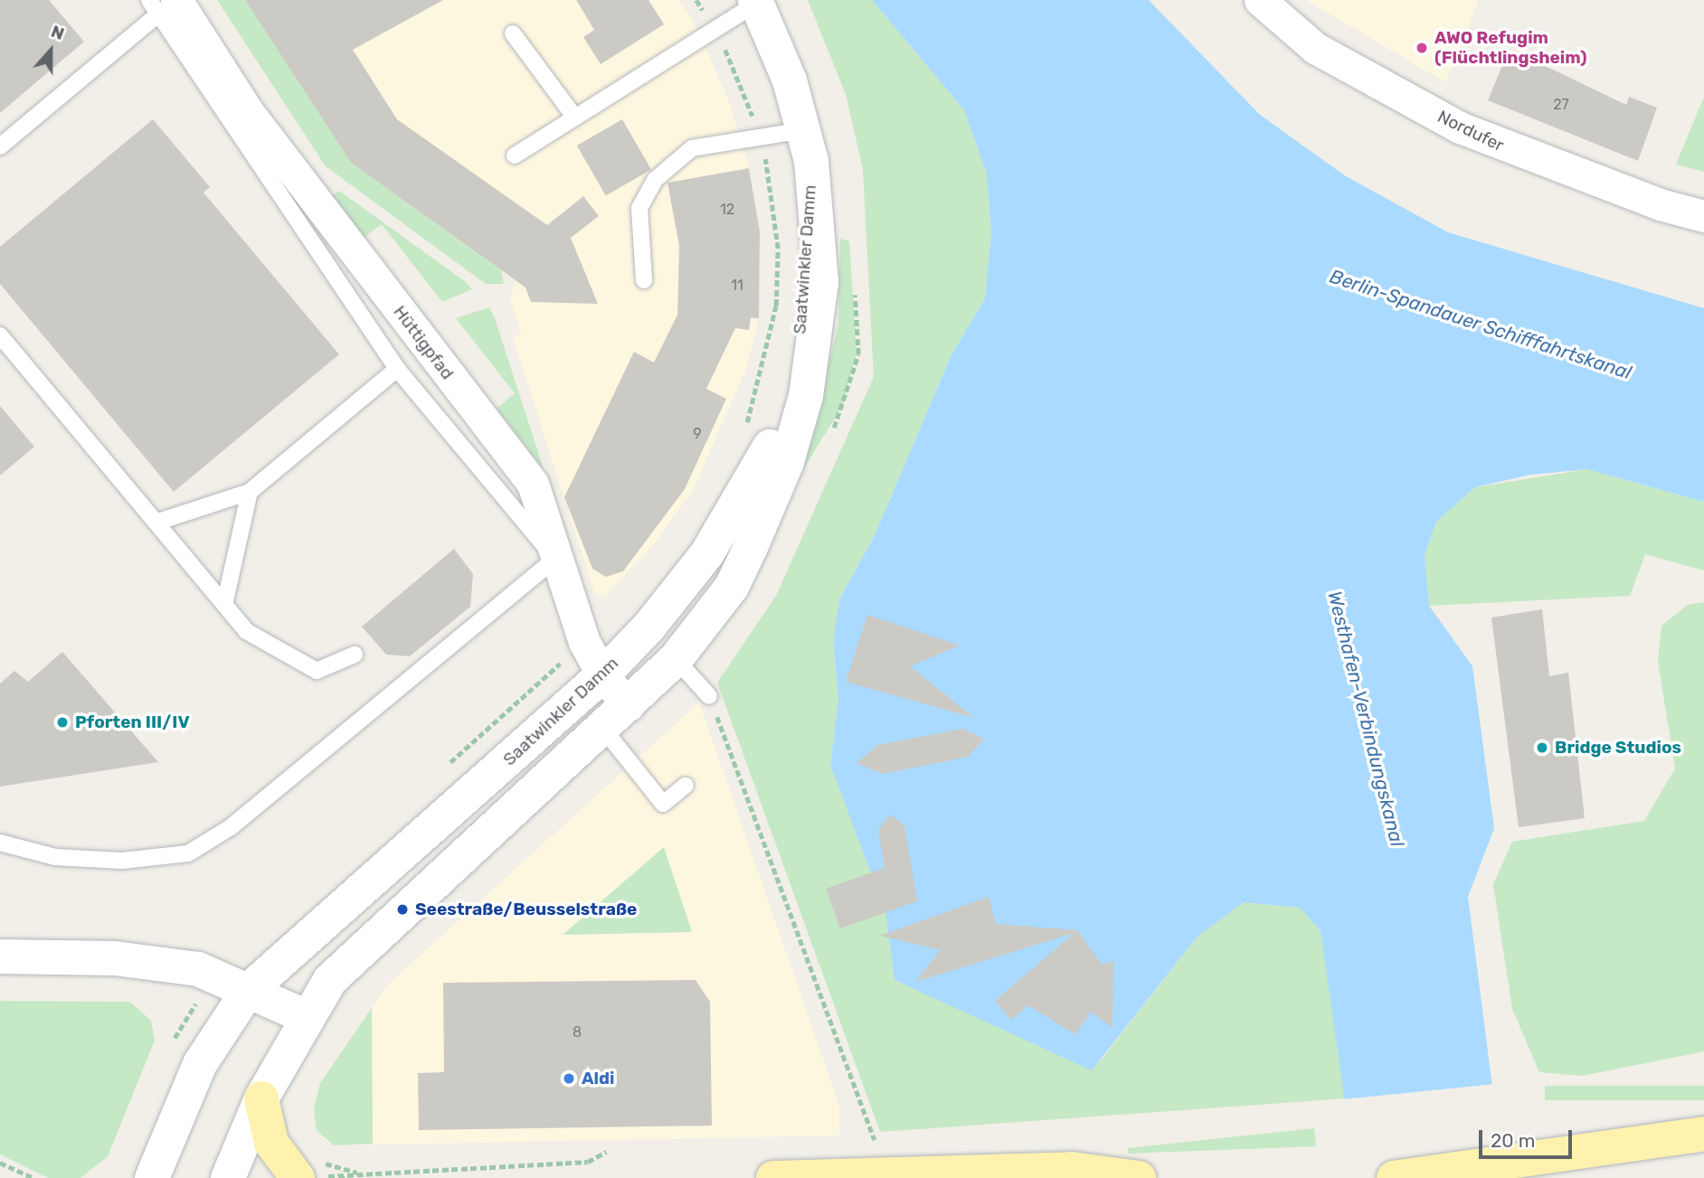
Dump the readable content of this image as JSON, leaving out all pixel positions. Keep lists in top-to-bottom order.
{
  "streets": {
    "main road": ["Saatwinkler Damm"],
    "street": ["Nordufer", "Hüttigpfad"]
  },
  "crossings": [
    ["Saatwinkler Damm", "Hüttigpfad"]
  ],
  "water": ["Berlin-Spandauer Schifffahrtskanal", "Westhafen-Verbindungskanal"],
  "places": [
    "AWO Refugim (Flüchtlingsheim)",
    "Pforten III/IV",
    "Bridge Studios",
    "Seestraße/Beusselstraße",
    "Aldi"
  ],
  "house_numbers": [
    "27",
    "12",
    "11",
    "9",
    "8"
  ],
  "scale_bar": "20 m",
  "north": "top"
}
